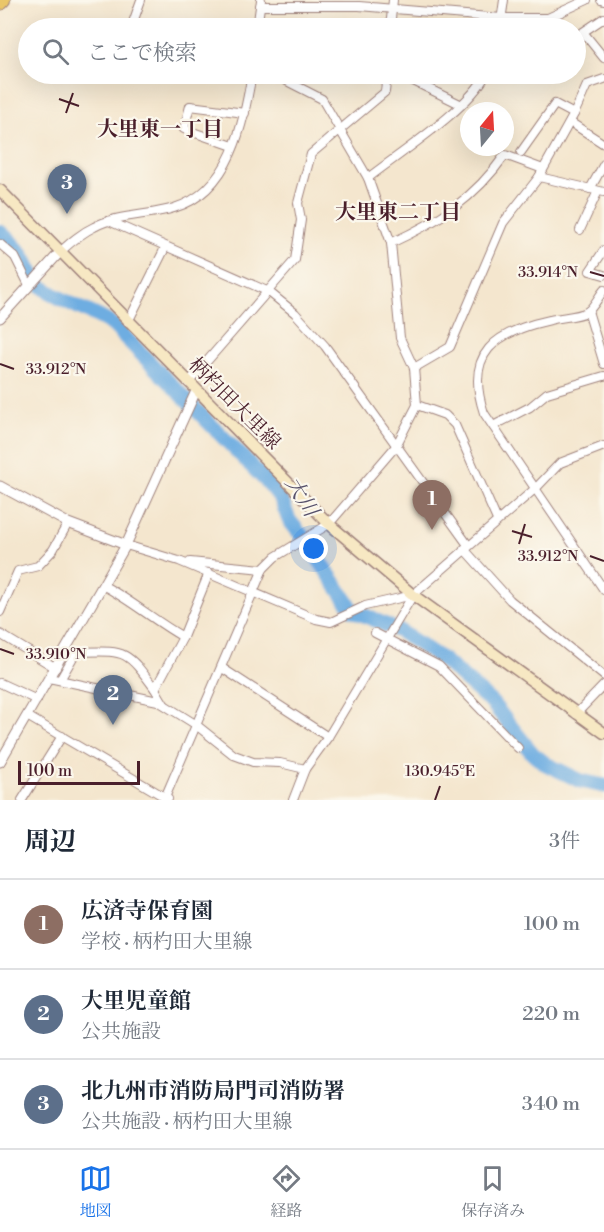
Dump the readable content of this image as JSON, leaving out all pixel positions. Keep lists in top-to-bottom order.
{
  "streets": {
    "main road": ["柄杓田大里線"]
  },
  "districts": ["大里東一丁目", "大里東二丁目"],
  "water": ["大川"],
  "scale_bar": "100 m",
  "north": "top",
  "page": {
    "search": "ここで検索",
    "pins": ["3", "1", "2"],
    "scale": "100 m",
    "heading": ["周辺", "3件"],
    "list": [
      {
        "mark": "1",
        "name": "広済寺保育園",
        "note": "学校 · 柄杓田大里線",
        "value": "100 m"
      },
      {
        "mark": "2",
        "name": "大里児童館",
        "note": "公共施設",
        "value": "220 m"
      },
      {
        "mark": "3",
        "name": "北九州市消防局門司消防署",
        "note": "公共施設 · 柄杓田大里線",
        "value": "340 m"
      }
    ],
    "nav": ["地図", "経路", "保存済み"]
  },
  "coordinates": [
    "33.914°N",
    "33.912°N",
    "33.910°N",
    "130.945°E"
  ]
}
